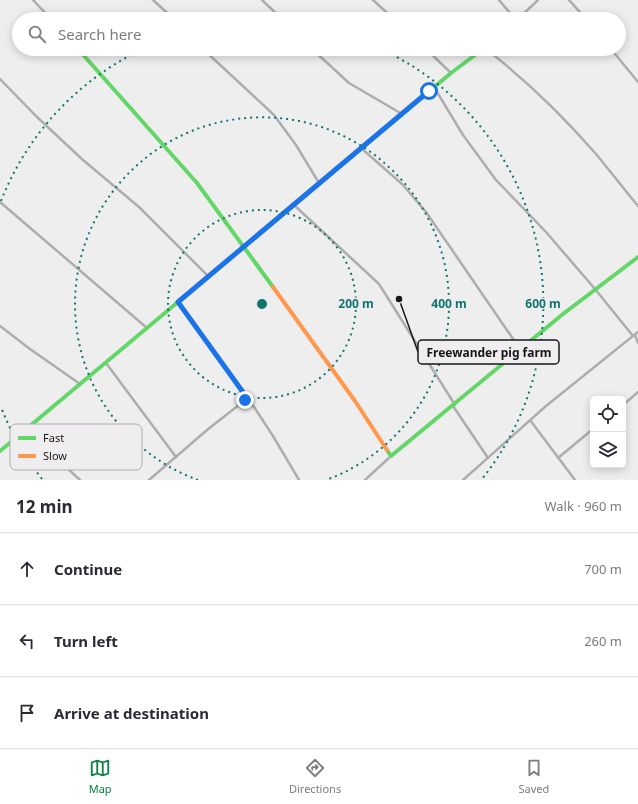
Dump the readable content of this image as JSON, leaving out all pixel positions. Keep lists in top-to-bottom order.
{
  "places": ["Freewander pig farm"],
  "legend": ["Fast", "Slow"],
  "page": {
    "search": "Search here",
    "heading": ["12 min", "Walk · 960 m"],
    "list": [
      ["Continue", "700 m"],
      ["Turn left", "260 m"],
      "Arrive at destination"
    ],
    "nav": ["Map", "Directions", "Saved"]
  },
  "rings": ["200 m", "400 m", "600 m"]
}
